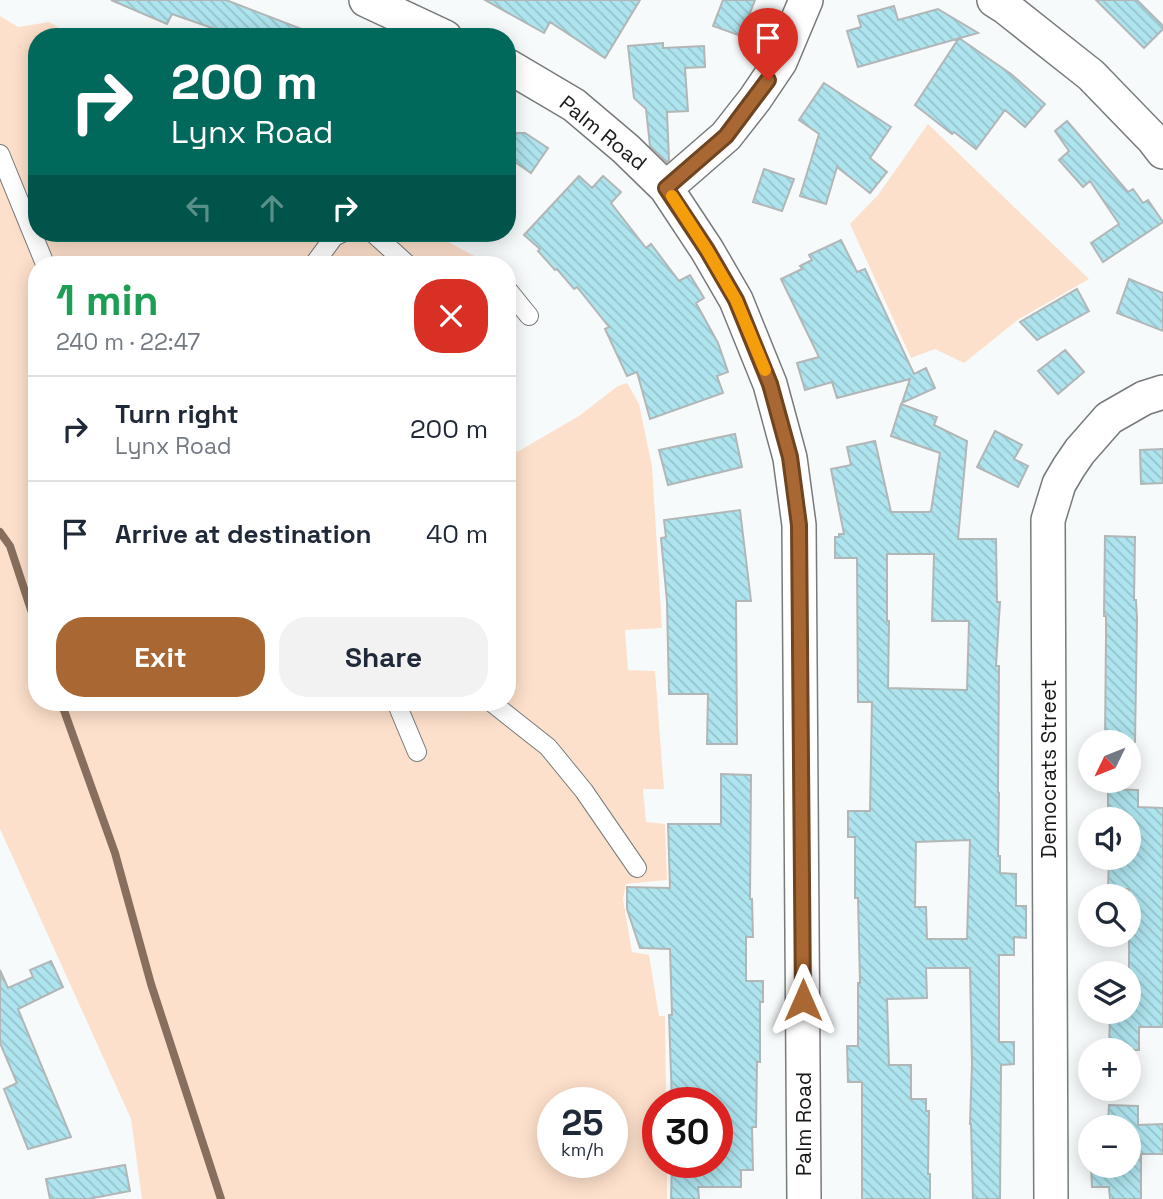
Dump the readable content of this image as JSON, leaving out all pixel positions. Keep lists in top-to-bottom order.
{
  "streets": {
    "street": ["Palm Road", "Democrats Street"]
  },
  "north": "bottom left",
  "page": {
    "turn": ["200 m", "Lynx Road"],
    "heading": ["1 min", "240 m · 22:47"],
    "list": [
      {
        "name": "Turn right",
        "note": "Lynx Road",
        "value": "200 m"
      },
      {
        "name": "Arrive at destination",
        "value": "40 m"
      }
    ],
    "buttons": ["Exit", "Share"],
    "map_buttons": ["+", "−"],
    "speed": "25 km/h",
    "limit": "30"
  }
}
